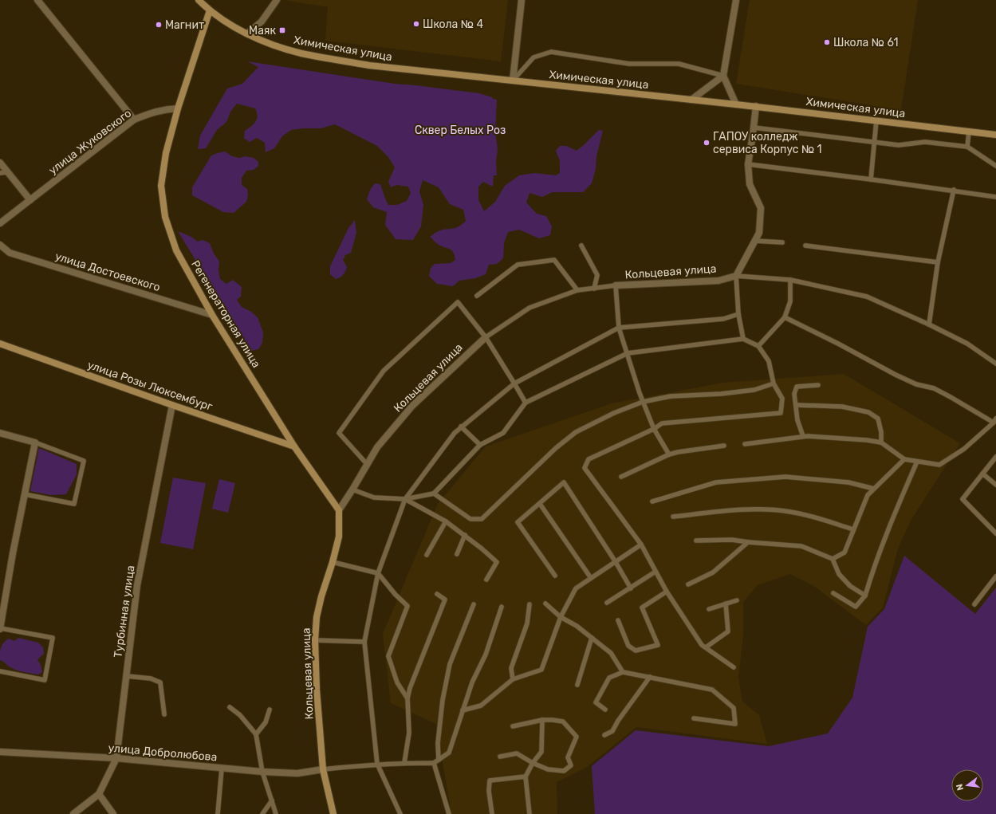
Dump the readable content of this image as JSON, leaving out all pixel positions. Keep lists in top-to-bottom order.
{
  "streets": {
    "street": [
      "Химическая улица",
      "улица Жуковского",
      "улица Достоевского",
      "Кольцевая улица",
      "Регенераторная улица",
      "улица Розы Люксембург",
      "Турбинная улица",
      "улица Добролюбова"
    ]
  },
  "crossings": [
    ["улица Жуковского", "Регенераторная улица"],
    ["улица Достоевского", "Регенераторная улица"],
    ["Кольцевая улица", "Регенераторная улица"],
    ["Кольцевая улица", "улица Добролюбова"],
    ["Регенераторная улица", "улица Розы Люксембург"],
    ["улица Розы Люксембург", "Турбинная улица"],
    ["Турбинная улица", "улица Добролюбова"]
  ],
  "parks": ["Сквер Белых Роз"],
  "places": {
    "other": [
      "Школа № 4",
      "Магнит",
      "Школа № 61",
      "ГАПОУ колледж сервиса Корпус № 1"
    ],
    "transit": ["Маяк"]
  },
  "north": "left"
}
